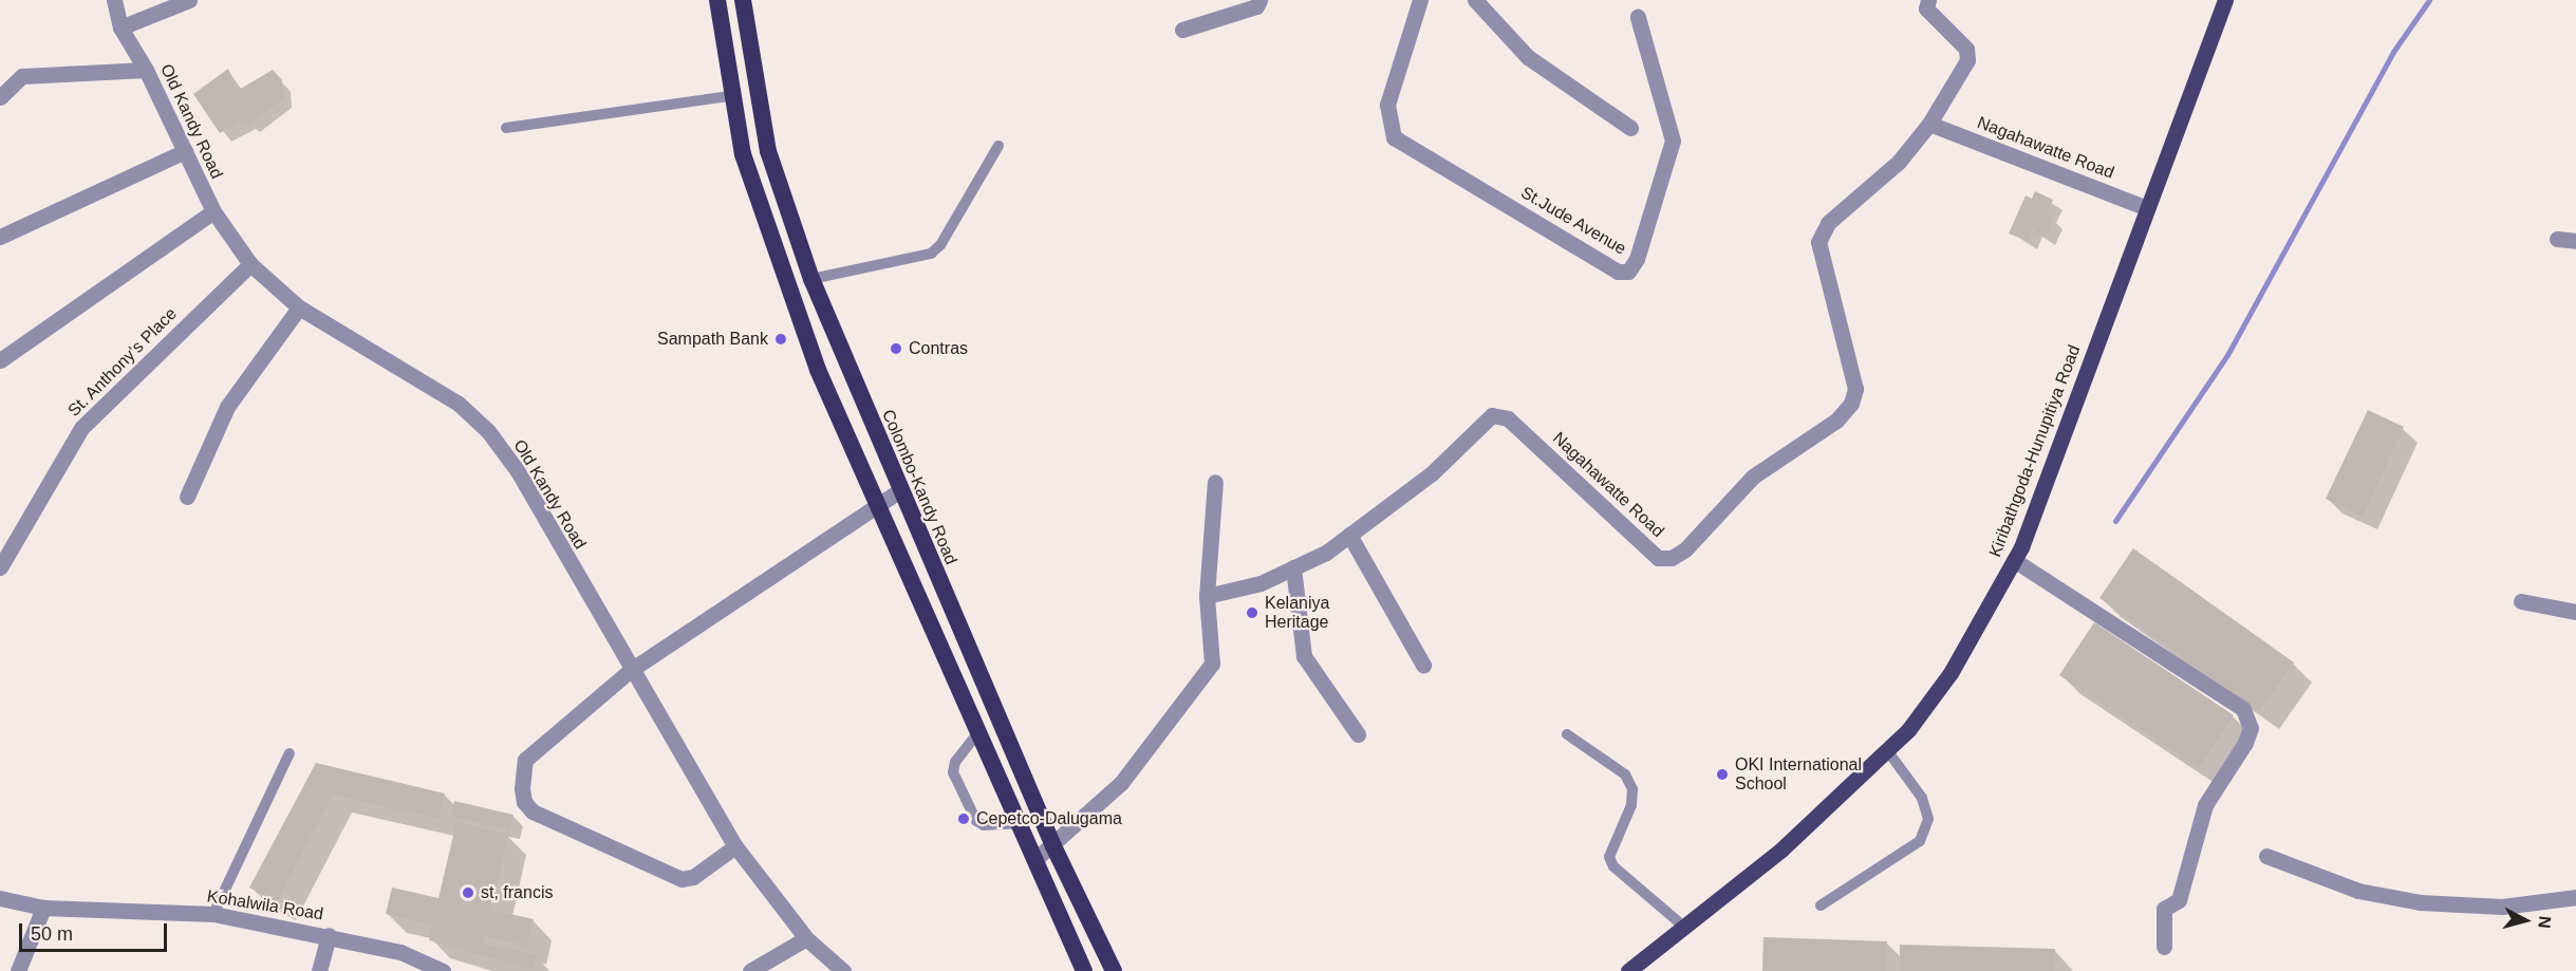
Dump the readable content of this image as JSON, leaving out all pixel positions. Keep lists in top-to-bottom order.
{
  "streets": {
    "highway": ["Colombo-Kandy Road"],
    "main road": ["Kiribathgoda-Hunupitiya Road"],
    "street": [
      "Old Kandy Road",
      "Nagahawatte Road",
      "St.Jude Avenue",
      "St. Anthony’s Place",
      "Kohalwila Road"
    ]
  },
  "crossings": [
    ["Old Kandy Road", "St. Anthony’s Place"],
    ["Nagahawatte Road", "Kiribathgoda-Hunupitiya Road"]
  ],
  "places": [
    "Sampath Bank",
    "Contras",
    "Kelaniya Heritage",
    "OKI International School",
    "Cepetco-Dalugama",
    "st, francis"
  ],
  "scale_bar": "50 m",
  "north": "right"
}
